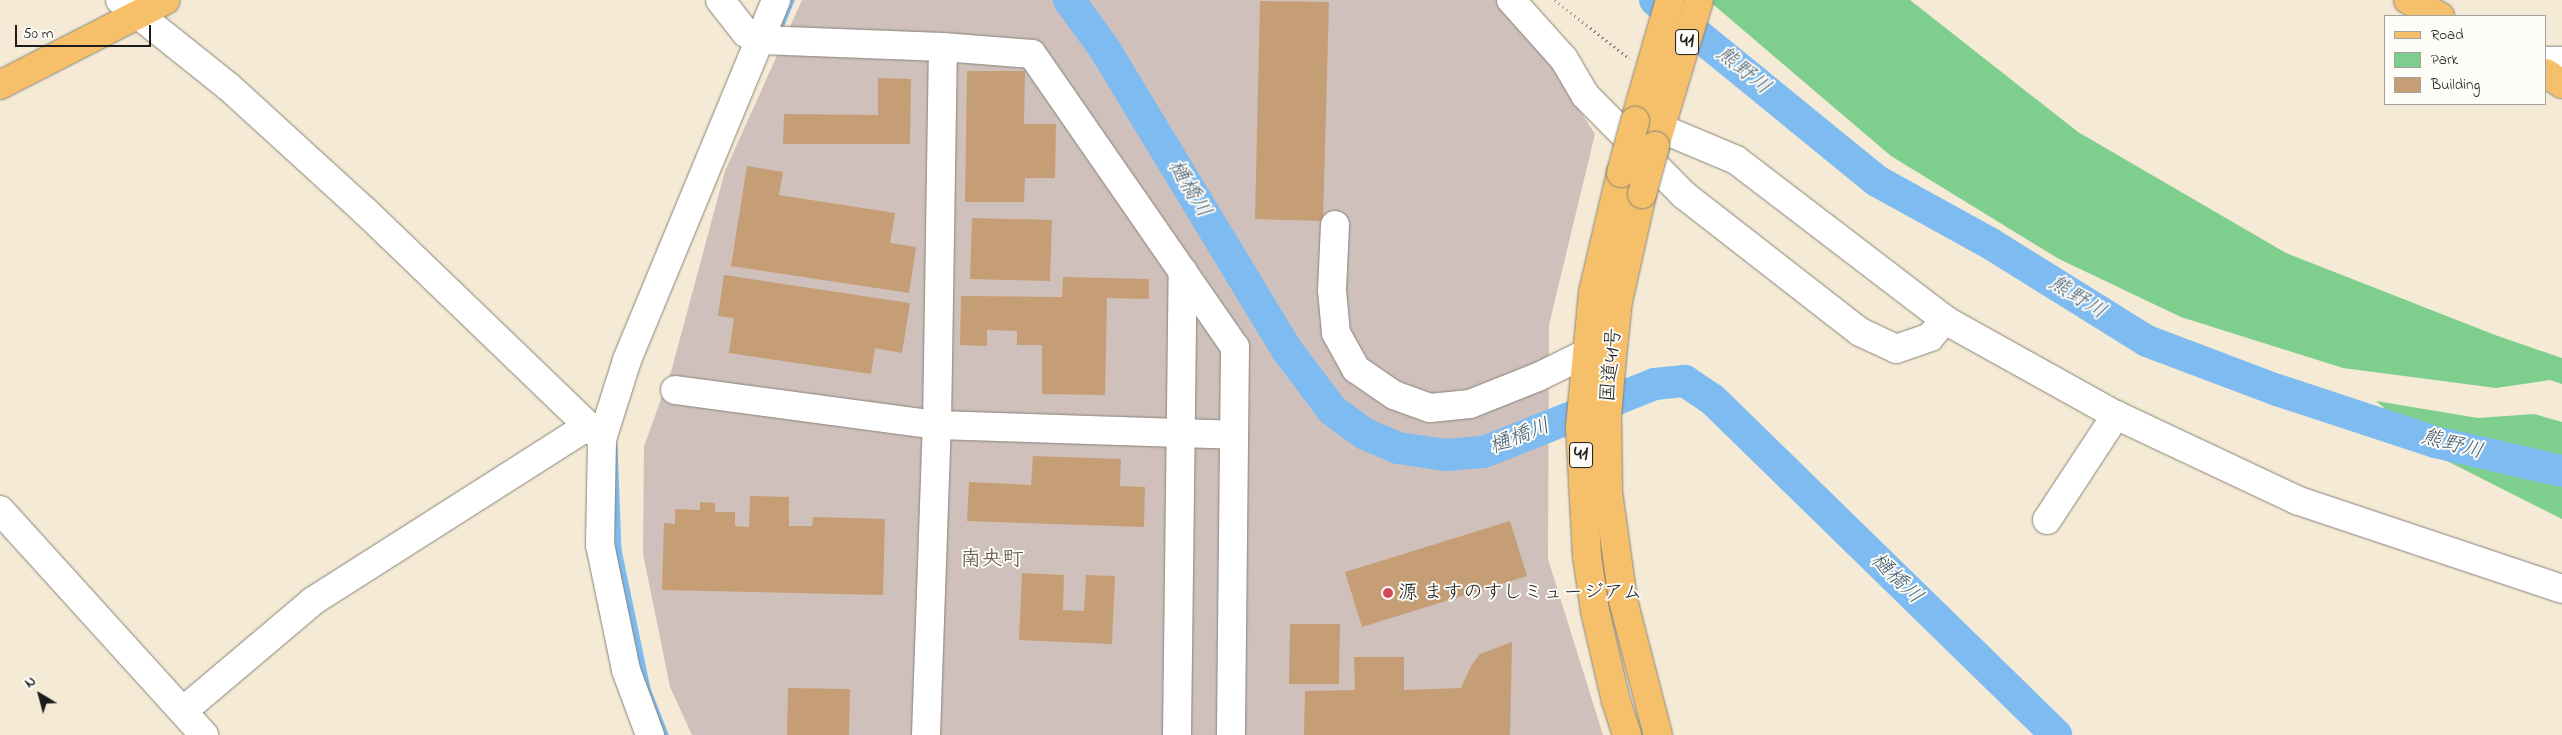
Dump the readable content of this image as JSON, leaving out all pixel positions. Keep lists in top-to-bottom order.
{
  "streets": {
    "main road": ["41", "国道41号"]
  },
  "districts": ["南央町"],
  "water": ["熊野川", "樋橋川"],
  "places": ["源 ますのすしミュージアム"],
  "legend": ["Road", "Park", "Building"],
  "scale_bar": "50 m",
  "north": "top left"
}
